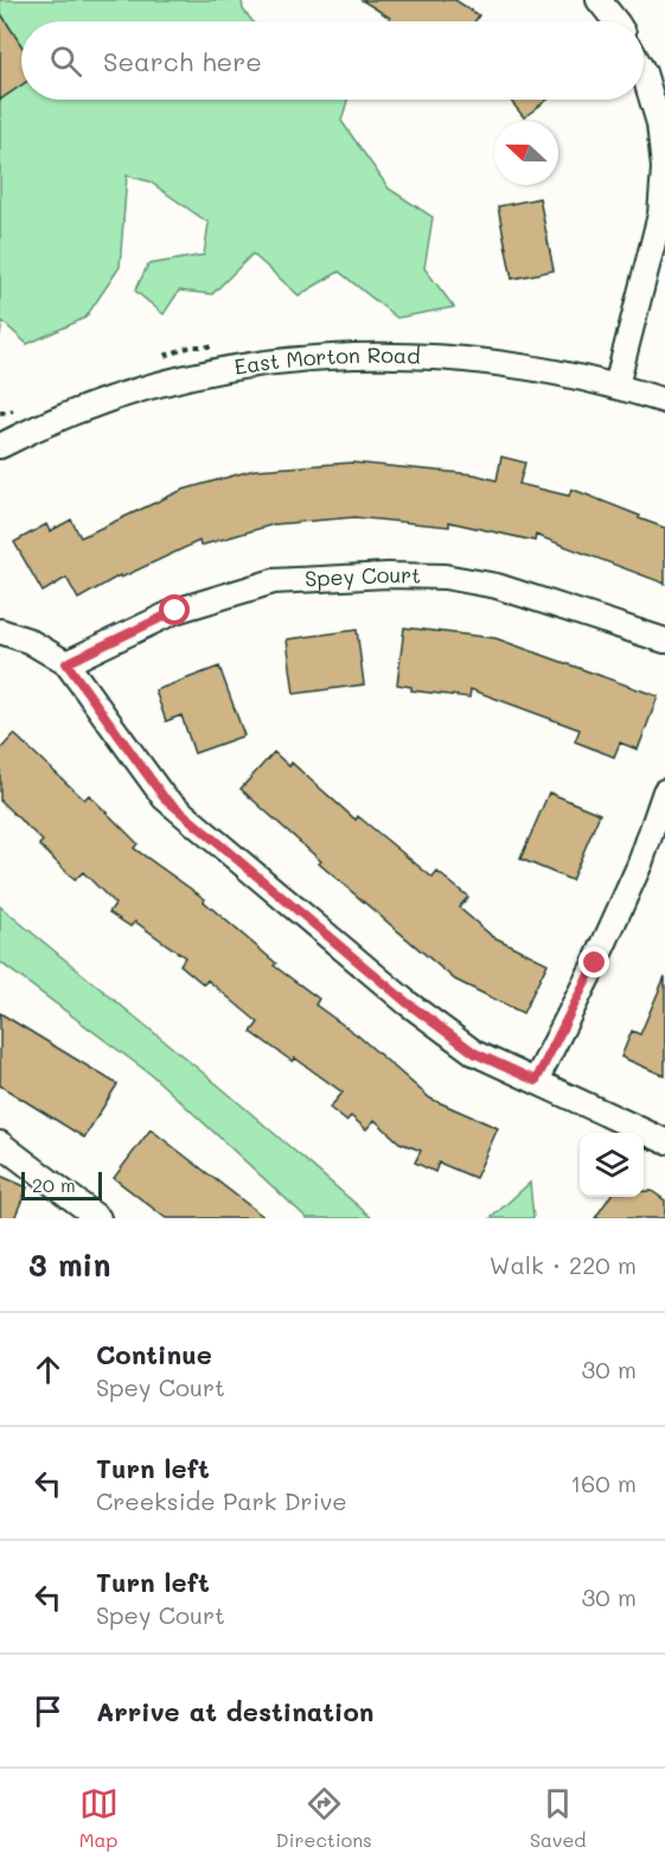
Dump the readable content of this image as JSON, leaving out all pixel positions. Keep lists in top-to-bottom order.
{
  "streets": {
    "street": ["East Morton Road", "Spey Court"]
  },
  "scale_bar": "20 m",
  "north": "left",
  "page": {
    "search": "Search here",
    "scale": "20 m",
    "heading": ["3 min", "Walk · 220 m"],
    "list": [
      ["Continue", "Spey Court", "30 m"],
      ["Turn left", "Creekside Park Drive", "160 m"],
      ["Turn left", "Spey Court", "30 m"],
      "Arrive at destination"
    ],
    "nav": ["Map", "Directions", "Saved"]
  }
}
